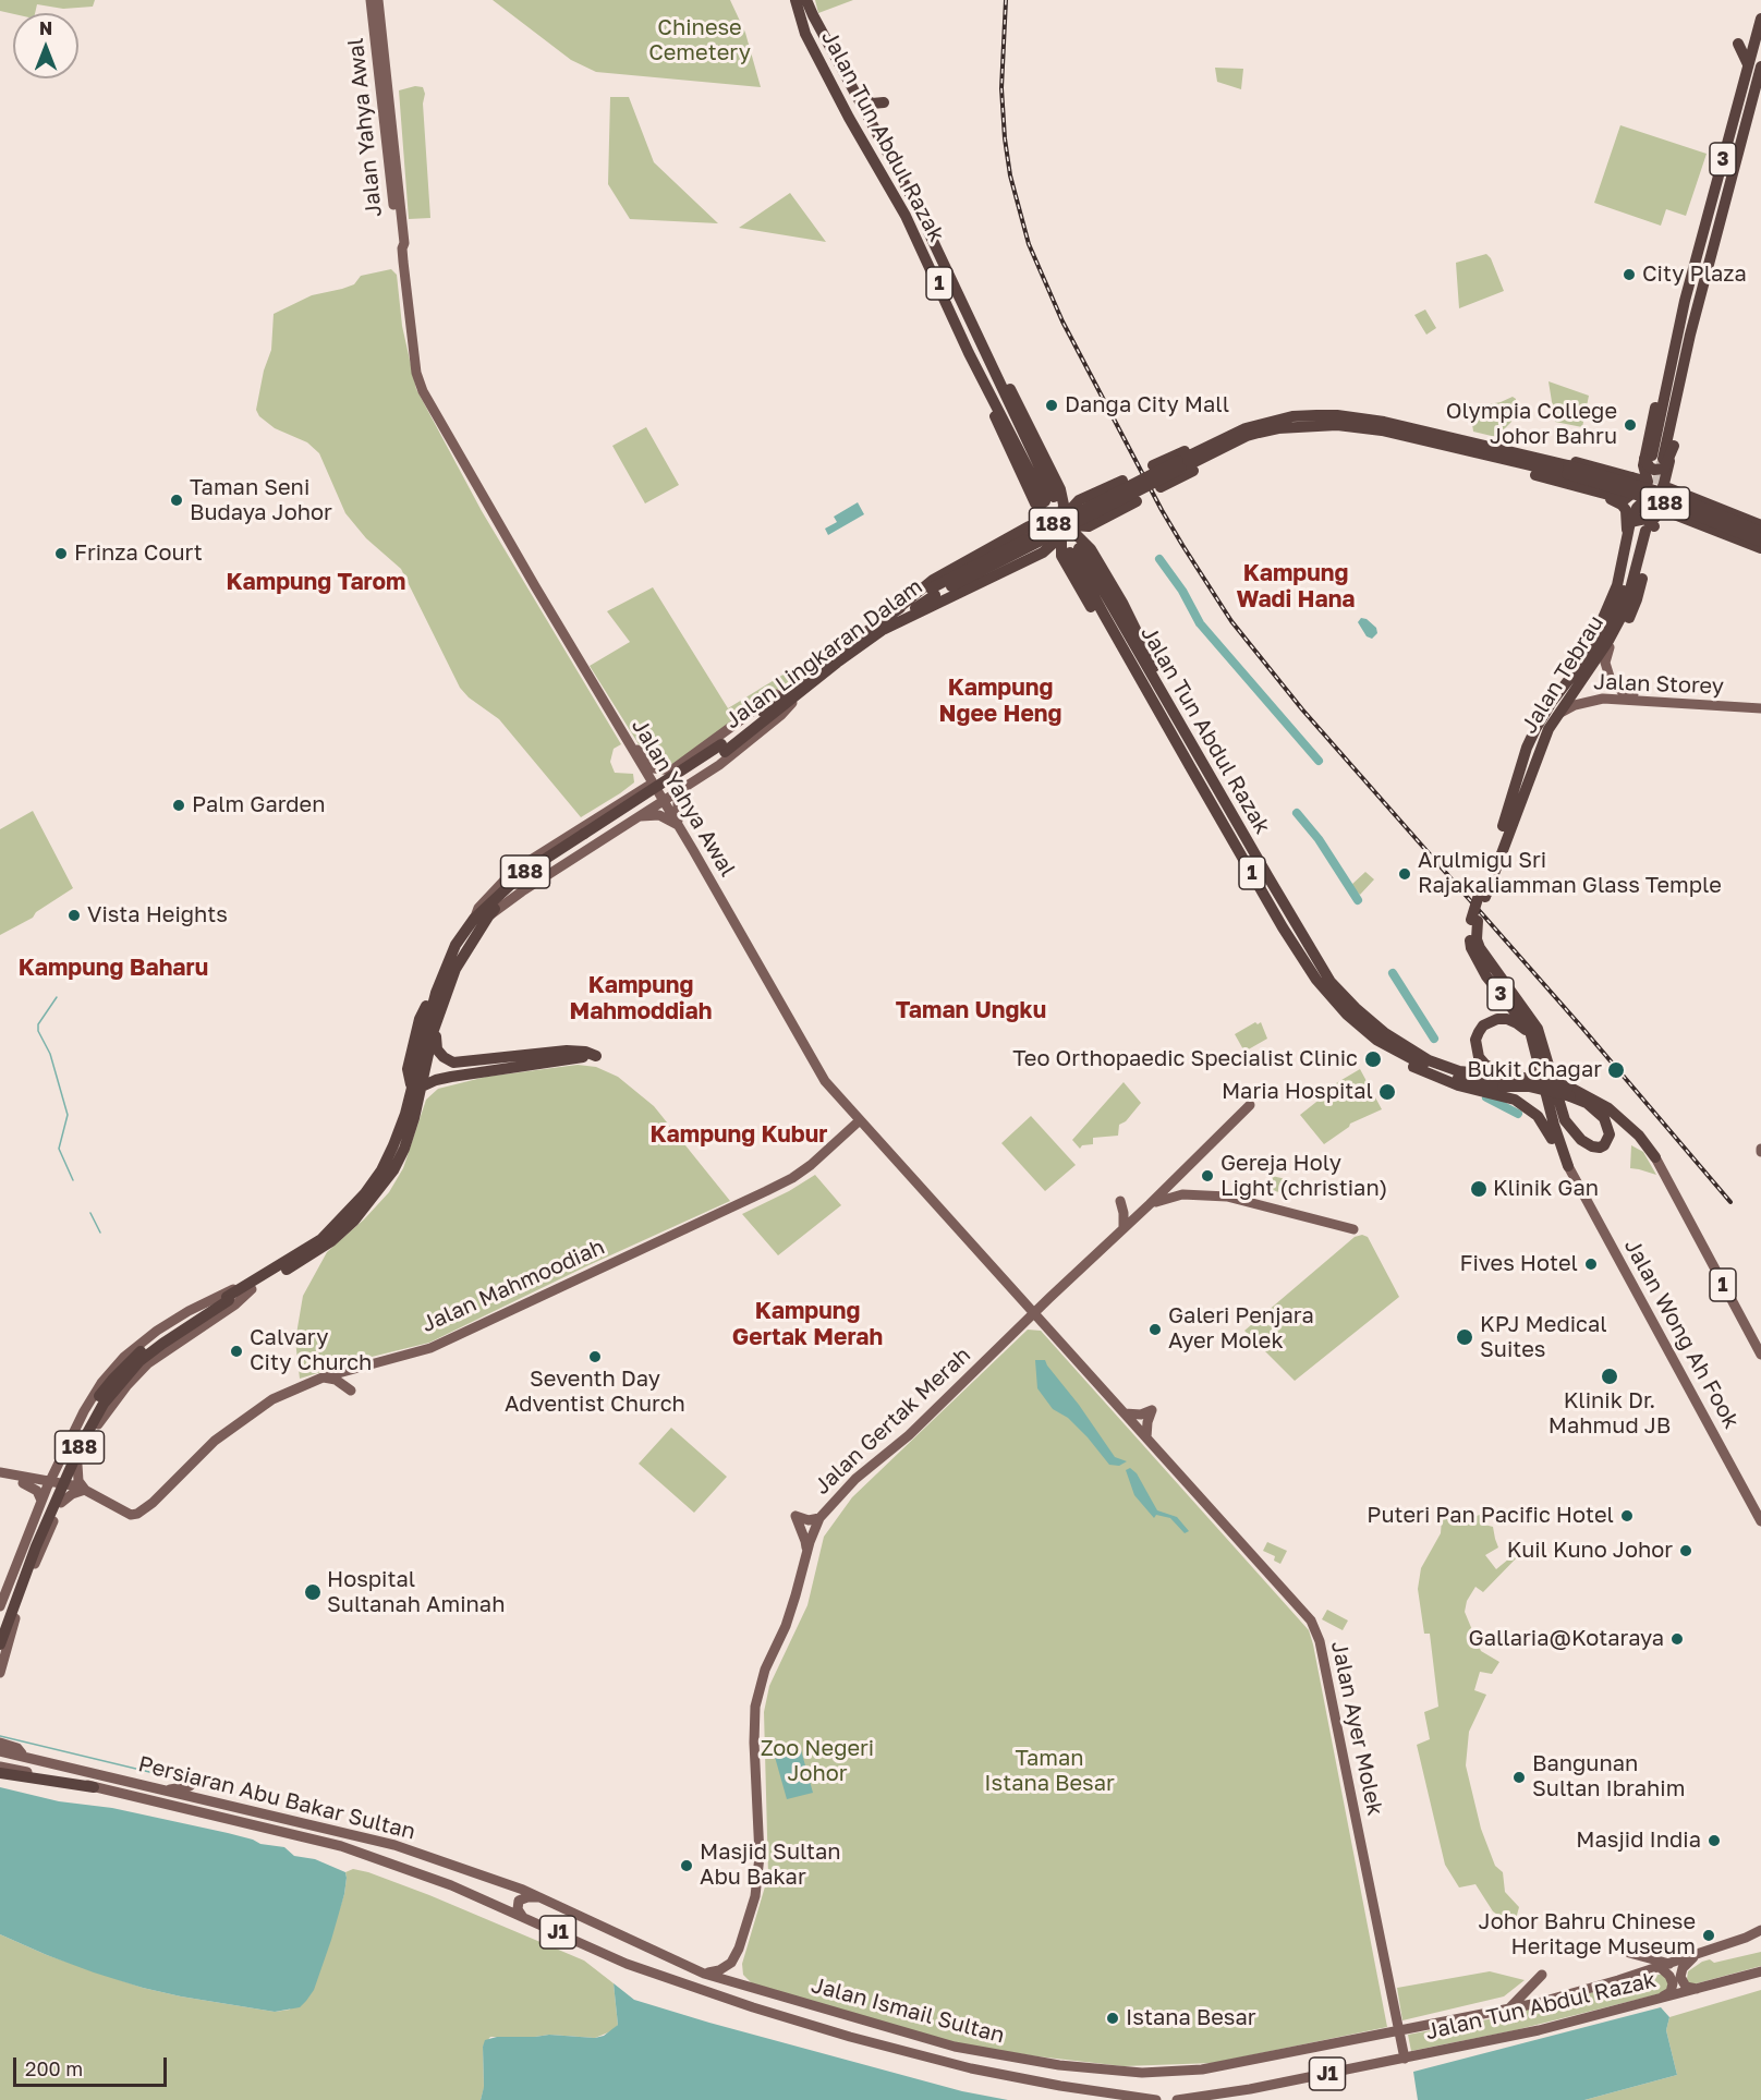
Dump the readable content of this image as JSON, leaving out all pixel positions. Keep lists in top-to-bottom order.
{
  "streets": {
    "highway": [
      "Jalan Tun Abdul Razak",
      "3",
      "1",
      "188",
      "Jalan Lingkaran Dalam",
      "Jalan Tebrau"
    ],
    "main road": [
      "Jalan Yahya Awal",
      "Jalan Storey",
      "Jalan Mahmoodiah",
      "Jalan Wong Ah Fook",
      "Jalan Gertak Merah",
      "Jalan Ayer Molek",
      "Persiaran Abu Bakar Sultan",
      "J1",
      "Jalan Ismail Sultan"
    ]
  },
  "crossings": [
    ["Jalan Yahya Awal", "Jalan Mahmoodiah"],
    ["Jalan Yahya Awal", "Jalan Gertak Merah"],
    ["Jalan Yahya Awal", "Jalan Ayer Molek"],
    ["Jalan Tun Abdul Razak", "Jalan Tebrau"],
    ["Jalan Tun Abdul Razak", "Jalan Ayer Molek"],
    ["Jalan Tun Abdul Razak", "J1"],
    ["Jalan Lingkaran Dalam", "Jalan Mahmoodiah"],
    ["Jalan Tebrau", "Jalan Storey"],
    ["Jalan Tebrau", "Jalan Wong Ah Fook"],
    ["Jalan Gertak Merah", "Jalan Ayer Molek"],
    ["Jalan Gertak Merah", "Persiaran Abu Bakar Sultan"],
    ["Jalan Ayer Molek", "J1"],
    ["Jalan Ayer Molek", "Jalan Ismail Sultan"],
    ["Persiaran Abu Bakar Sultan", "Jalan Ismail Sultan"]
  ],
  "districts": [
    "Kampung Wadi Hana",
    "Kampung Tarom",
    "Kampung Ngee Heng",
    "Kampung Baharu",
    "Kampung Mahmoddiah",
    "Taman Ungku",
    "Kampung Kubur",
    "Kampung Gertak Merah"
  ],
  "parks": ["Chinese Cemetery", "Zoo Negeri Johor", "Taman Istana Besar"],
  "places": [
    "City Plaza",
    "Danga City Mall",
    "Olympia College Johor Bahru",
    "Taman Seni Budaya Johor",
    "Frinza Court",
    "Palm Garden",
    "Arulmigu Sri Rajakaliamman Glass Temple",
    "Vista Heights",
    "Teo Orthopaedic Specialist Clinic",
    "Bukit Chagar",
    "Maria Hospital",
    "Gereja Holy Light (christian)",
    "Klinik Gan",
    "Fives Hotel",
    "Galeri Penjara Ayer Molek",
    "KPJ Medical Suites",
    "Calvary City Church",
    "Seventh Day Adventist Church",
    "Klinik Dr. Mahmud JB",
    "Puteri Pan Pacific Hotel",
    "Kuil Kuno Johor",
    "Hospital Sultanah Aminah",
    "Gallaria@Kotaraya",
    "Bangunan Sultan Ibrahim",
    "Masjid India",
    "Masjid Sultan Abu Bakar",
    "Johor Bahru Chinese Heritage Museum",
    "Istana Besar"
  ],
  "scale_bar": "200 m",
  "north": "top"
}
